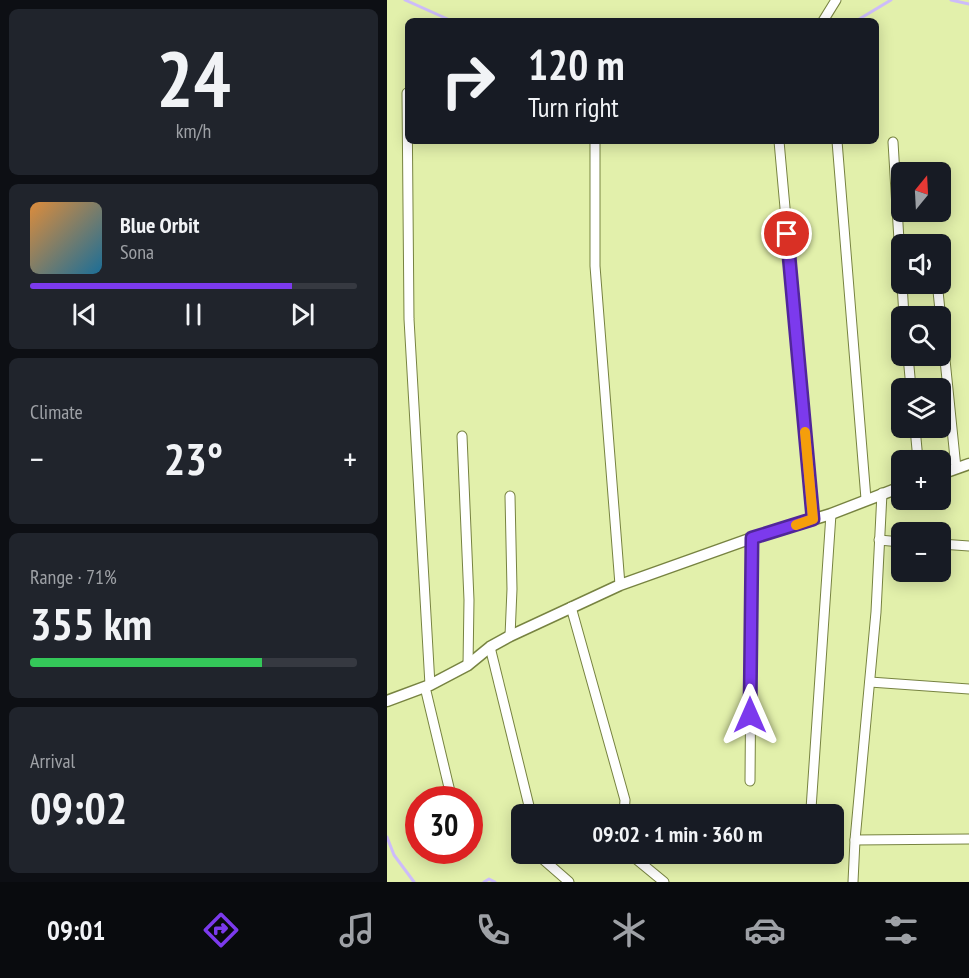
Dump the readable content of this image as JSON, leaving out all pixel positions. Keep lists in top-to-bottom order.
{
  "north": "top",
  "page": {
    "tile": [
      ["24", "km/h"],
      "Climate",
      ["Range · 71%", "355 km"],
      ["Arrival", "09:02"]
    ],
    "turn": ["120 m", "Turn right"],
    "map_buttons": ["+", "−"],
    "song": ["Blue Orbit", "Sona"],
    "heat": ["−", "23°", "+"],
    "limit": "30",
    "trip": "09:02 · 1 min · 360 m",
    "tabs": "09:01"
  }
}
